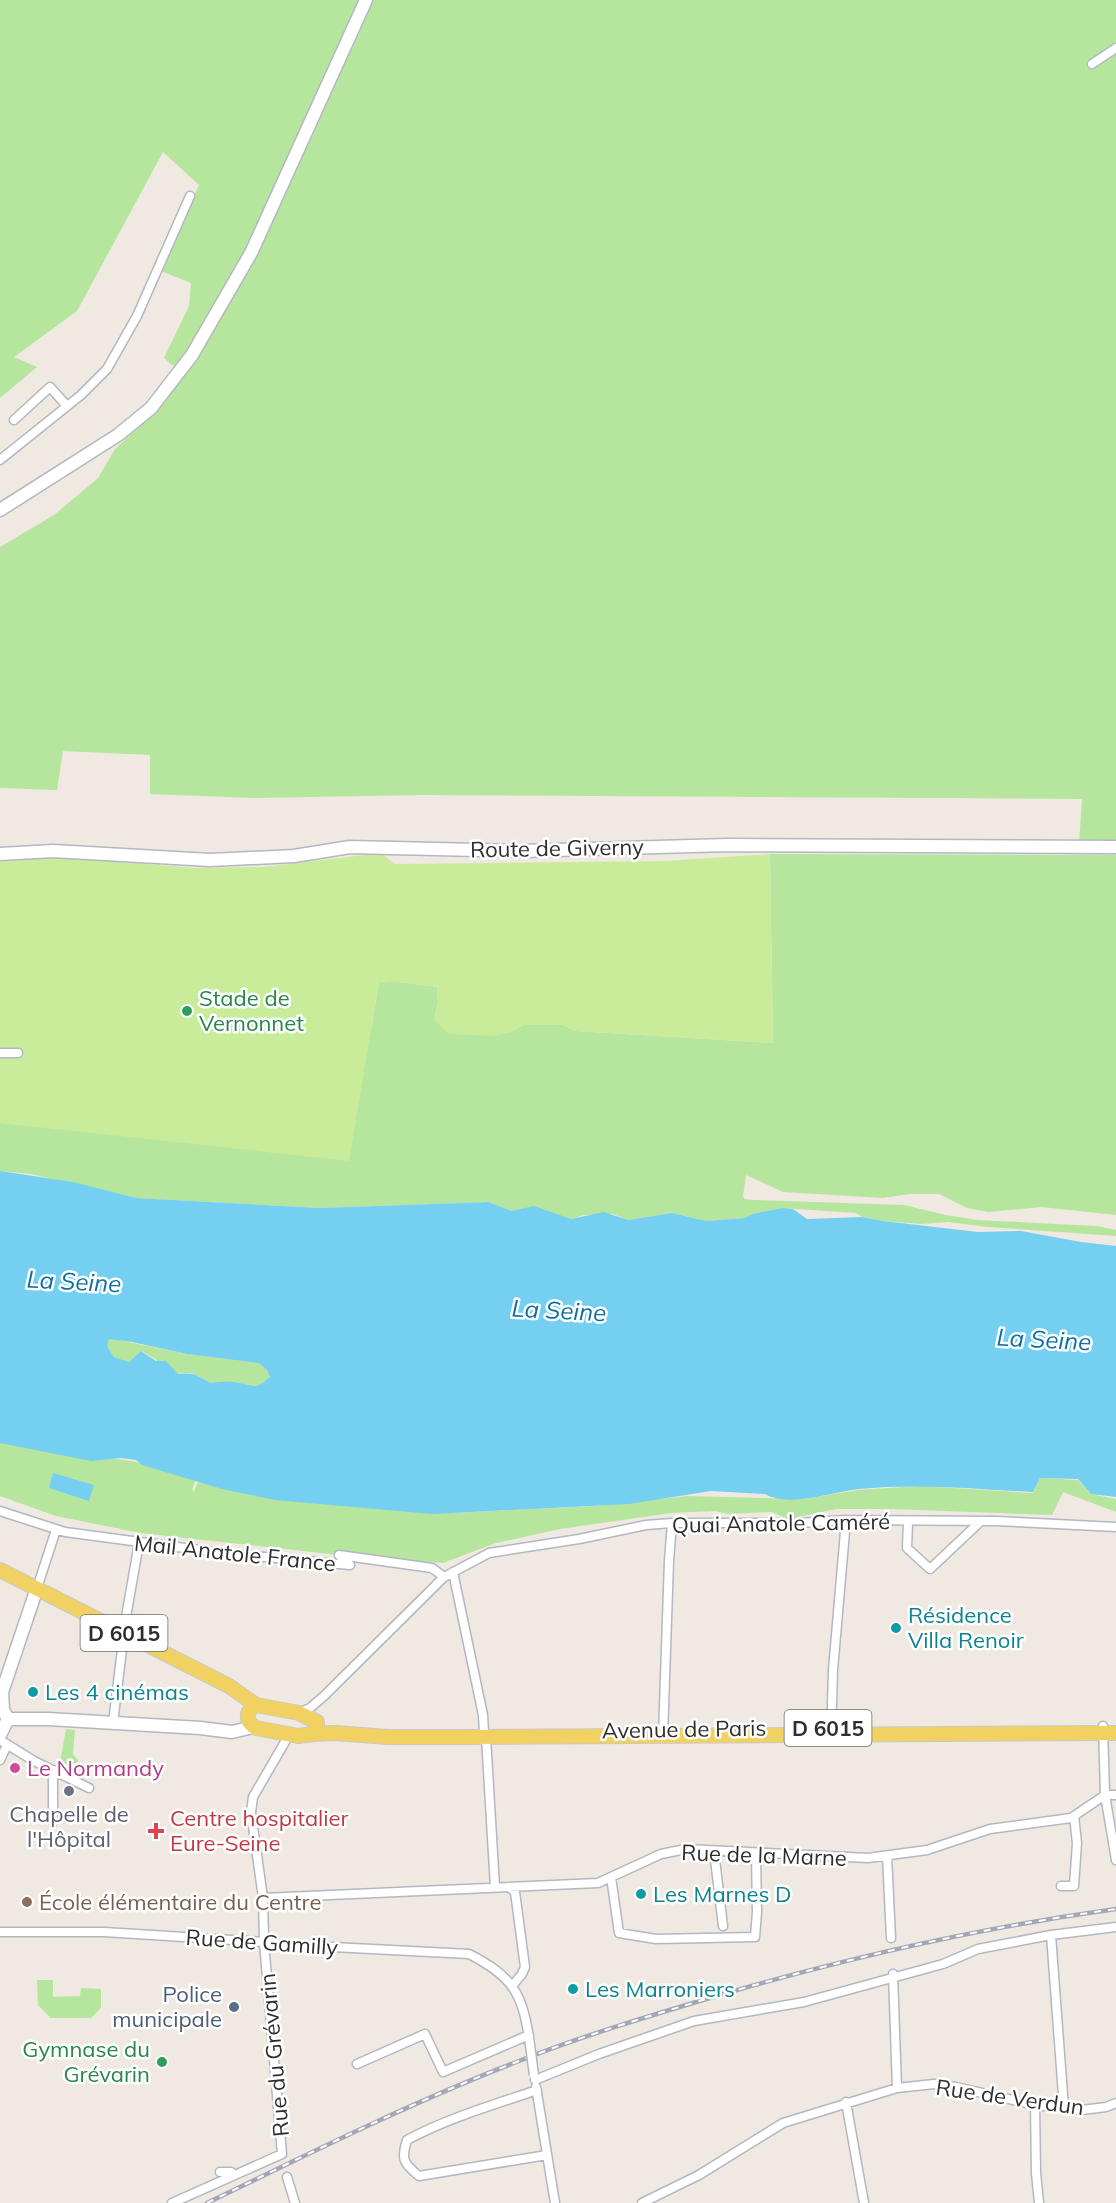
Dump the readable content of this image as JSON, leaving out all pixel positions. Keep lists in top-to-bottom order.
{
  "streets": {
    "main road": ["Route de Giverny", "D 6015", "Avenue de Paris"],
    "street": [
      "Quai Anatole Caméré",
      "Mail Anatole France",
      "Rue de la Marne",
      "Rue de Gamilly",
      "Rue du Grévarin",
      "Rue de Verdun"
    ]
  },
  "crossings": [
    ["Quai Anatole Caméré", "Mail Anatole France"],
    ["Quai Anatole Caméré", "D 6015"],
    ["D 6015", "Avenue de Paris"],
    ["D 6015", "Rue du Grévarin"],
    ["Rue de la Marne", "Rue du Grévarin"],
    ["Rue de Gamilly", "Rue du Grévarin"]
  ],
  "water": ["La Seine"],
  "places": {
    "other": [
      "Stade de Vernonnet",
      "Résidence Villa Renoir",
      "Les 4 cinémas",
      "Le Normandy",
      "Chapelle de l'Hôpital",
      "Les Marnes D",
      "École élémentaire du Centre",
      "Les Marroniers",
      "Police municipale",
      "Gymnase du Grévarin"
    ],
    "health": ["Centre hospitalier Eure-Seine"]
  }
}
